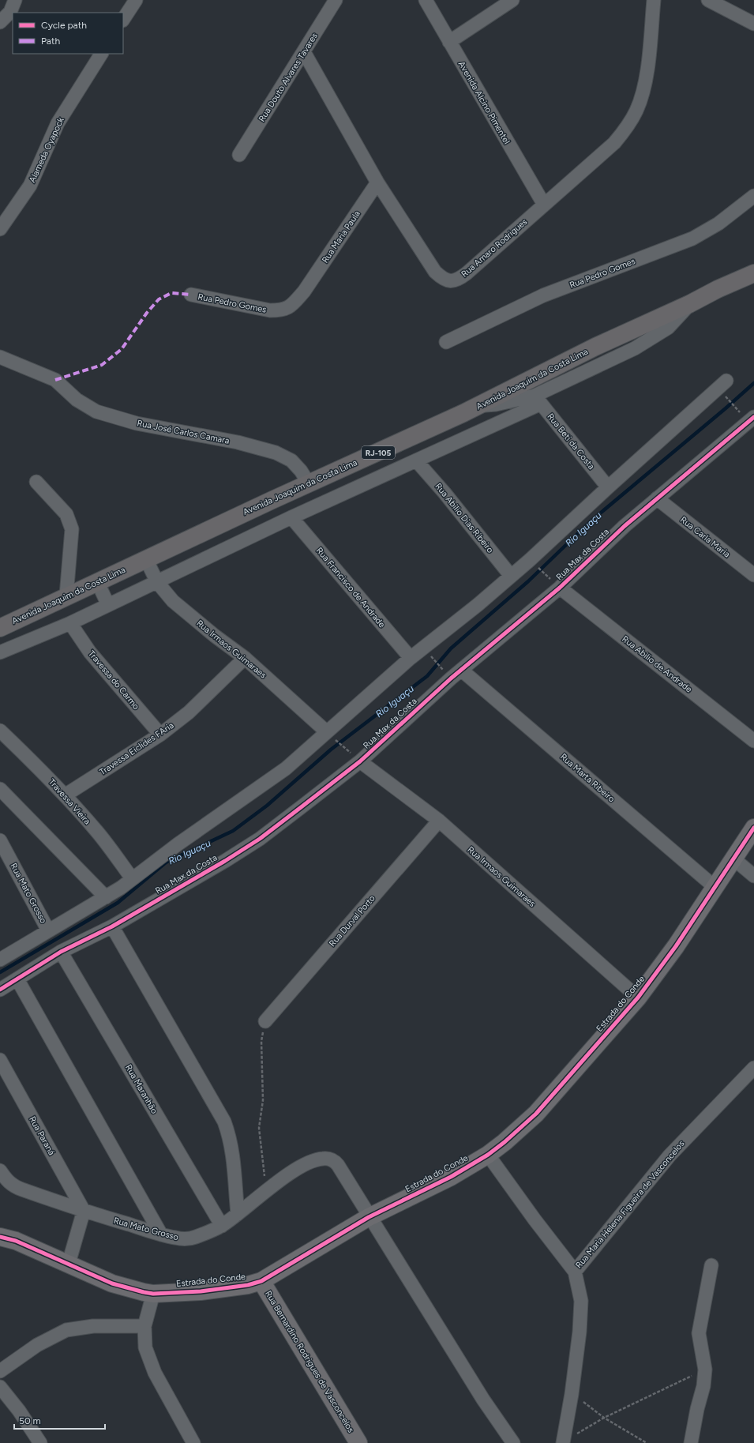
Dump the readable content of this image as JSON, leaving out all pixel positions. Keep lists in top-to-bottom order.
{
  "streets": {
    "main road": ["Avenida Joaquim da Costa Lima", "RJ-105"],
    "street": [
      "Rua Douto Alvares Tavares",
      "Avenida Alcino Pimentel",
      "Alameda Oyapock",
      "Rua Maria Paula",
      "Rua Amaro Rodrigues",
      "Rua Pedro Gomes",
      "Rua José Carlos Camara",
      "Rua Beti da Costa",
      "Rua Abilio Dias Ribeiro",
      "Rua Carla Maria",
      "Rua Max da Costa",
      "Rua Francisco de Andrade",
      "Rua Irmaos Guimaraes",
      "Rua Abilio de Andrade",
      "Travessa do Carmo",
      "Travessa Eiclides FAria",
      "Rua Marta Ribeiro",
      "Travessa Vieira",
      "Rua Mato Grosso",
      "Rua Durval Porto",
      "Estrada do Conde",
      "Rua Maranhão",
      "Rua Paraná",
      "Rua Maria Helena Figueira de Vasconcelos",
      "Rua Bernardino Rodrigues de Vasconcelos"
    ]
  },
  "crossings": [
    ["Rua Douto Alvares Tavares", "Rua Amaro Rodrigues"],
    ["Avenida Alcino Pimentel", "Rua Amaro Rodrigues"],
    ["Rua Maria Paula", "Rua Amaro Rodrigues"],
    ["Rua Maria Paula", "Rua Pedro Gomes"],
    ["Avenida Joaquim da Costa Lima", "Rua José Carlos Camara"],
    ["Avenida Joaquim da Costa Lima", "Rua Irmaos Guimaraes"],
    ["Rua Carla Maria", "Rua Max da Costa"],
    ["Rua Max da Costa", "Rua Irmaos Guimaraes"],
    ["Rua Max da Costa", "Rua Abilio de Andrade"],
    ["Rua Max da Costa", "Rua Marta Ribeiro"],
    ["Rua Max da Costa", "Rua Maranhão"],
    ["Rua Irmaos Guimaraes", "Travessa Eiclides FAria"],
    ["Rua Irmaos Guimaraes", "Rua Durval Porto"],
    ["Rua Irmaos Guimaraes", "Estrada do Conde"],
    ["Travessa do Carmo", "Travessa Eiclides FAria"],
    ["Travessa Eiclides FAria", "Travessa Vieira"],
    ["Rua Marta Ribeiro", "Estrada do Conde"],
    ["Rua Mato Grosso", "Estrada do Conde"],
    ["Rua Mato Grosso", "Rua Maranhão"],
    ["Rua Mato Grosso", "Rua Paraná"],
    ["Estrada do Conde", "Rua Bernardino Rodrigues de Vasconcelos"]
  ],
  "water": ["Rio Iguaçu"],
  "legend": ["Cycle path", "Path"],
  "scale_bar": "50 m"
}
